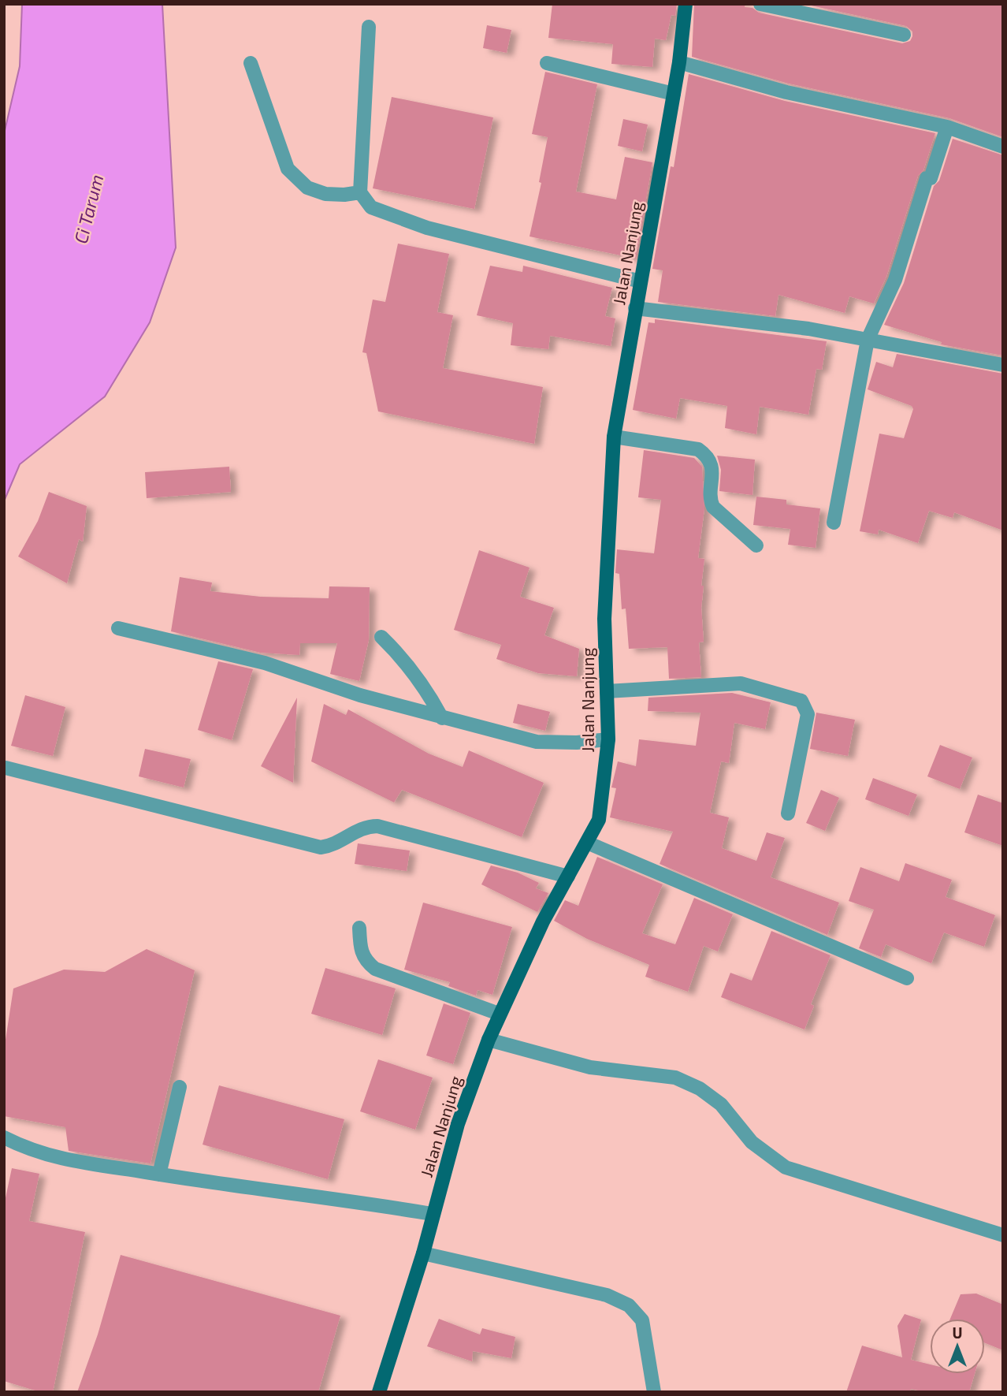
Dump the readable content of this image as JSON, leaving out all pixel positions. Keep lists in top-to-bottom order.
{
  "streets": {
    "main road": ["Jalan Nanjung"]
  },
  "water": ["Ci Tarum"],
  "north": "top"
}
